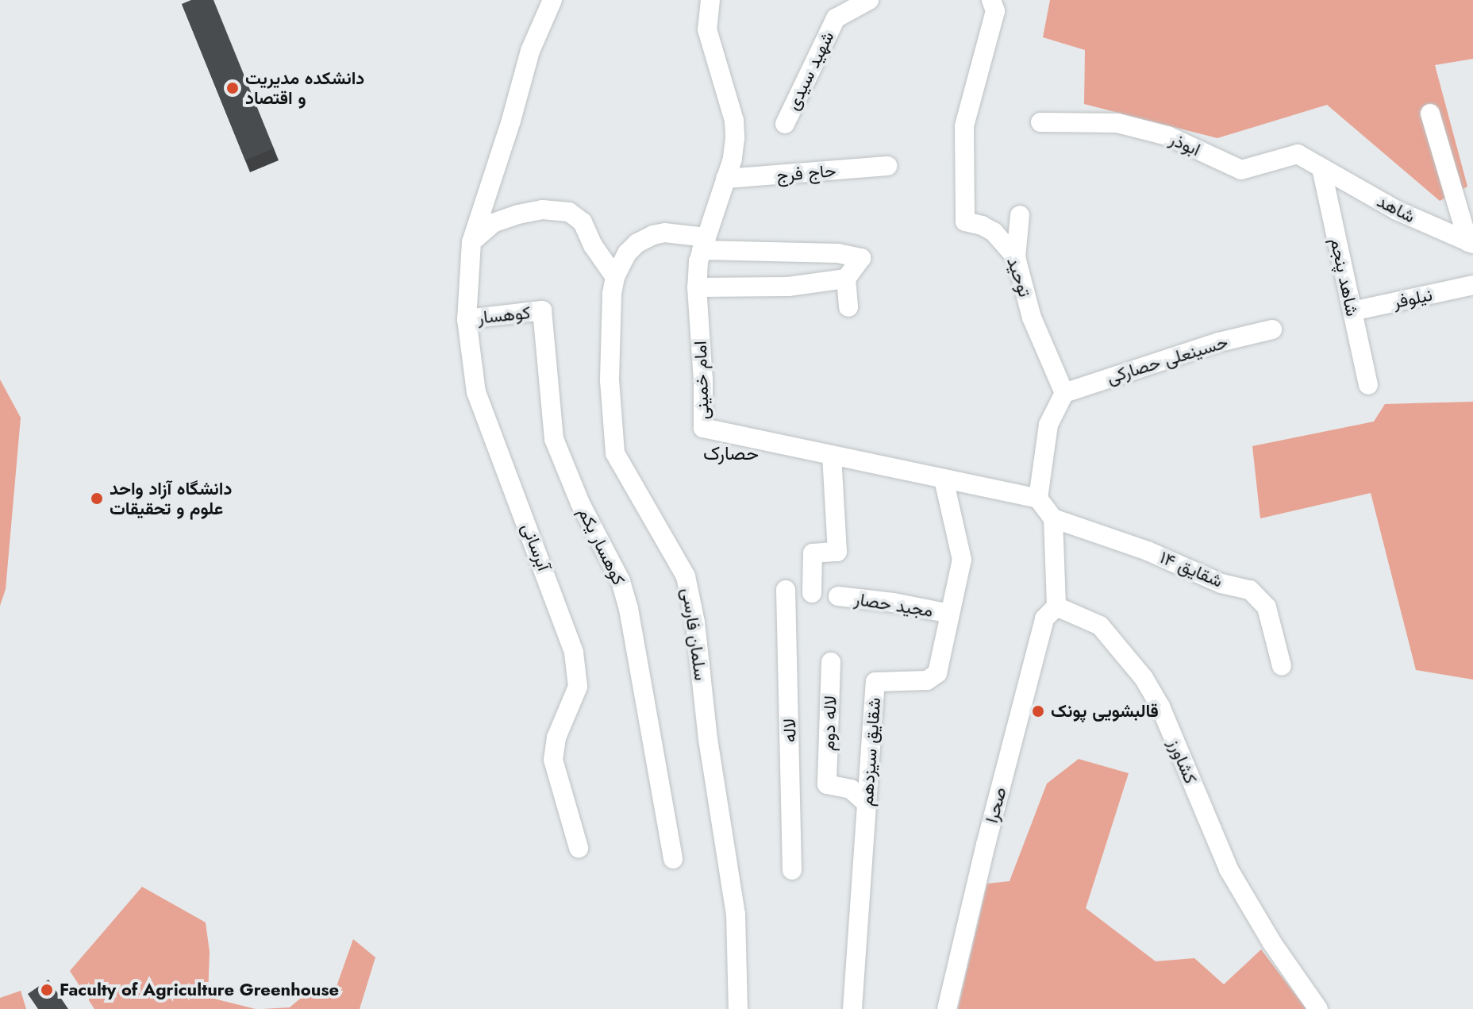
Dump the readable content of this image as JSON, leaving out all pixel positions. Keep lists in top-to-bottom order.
{
  "streets": {
    "street": [
      "شهید سیدی",
      "ابوذر",
      "حاج فرج",
      "شاهد",
      "توحید",
      "شاهد پنجم",
      "نیلوفر",
      "کوهسار",
      "حسینعلی حصارکی",
      "امام خمینی",
      "کوهسار یکم",
      "آبرسانی",
      "شقایق ۱۴",
      "مجید حصار",
      "سلمان فارسی",
      "لاله دوم",
      "لاله",
      "شقایق سیزدهم",
      "کشاورز",
      "صحرا"
    ]
  },
  "crossings": [
    ["ابوذر", "شاهد"],
    ["ابوذر", "شاهد پنجم"],
    ["حاج فرج", "امام خمینی"],
    ["شاهد", "شاهد پنجم"],
    ["توحید", "حسینعلی حصارکی"],
    ["شاهد پنجم", "نیلوفر"],
    ["کوهسار", "کوهسار یکم"],
    ["کوهسار", "آبرسانی"],
    ["امام خمینی", "شقایق سیزدهم"],
    ["مجید حصار", "شقایق سیزدهم"],
    ["لاله دوم", "شقایق سیزدهم"],
    ["کشاورز", "صحرا"]
  ],
  "districts": ["حصارک"],
  "places": [
    "دانشکده مدیریت و اقتصاد",
    "دانشگاه آزاد واحد علوم و تحقیقات",
    "قالبشویی پونک",
    "Faculty of Agriculture Greenhouse"
  ]
}
